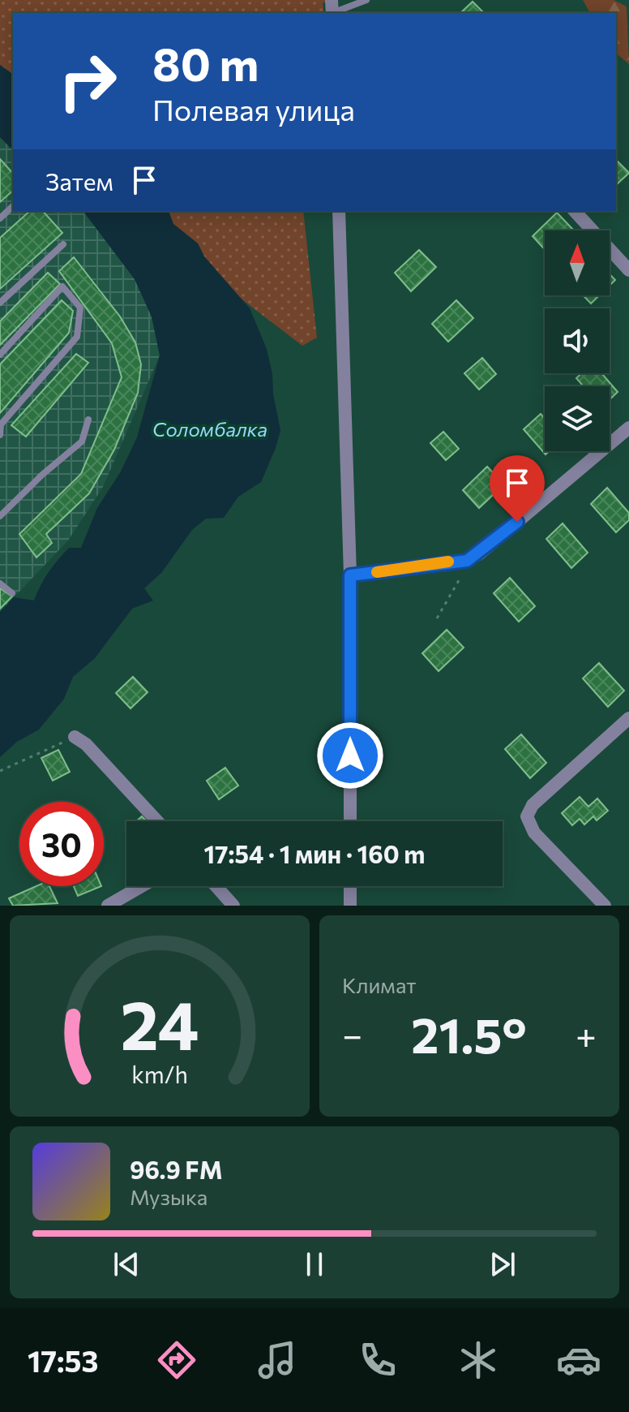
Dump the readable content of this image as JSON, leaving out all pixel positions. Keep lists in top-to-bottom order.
{
  "water": ["Соломбалка"],
  "north": "top",
  "page": {
    "turn": ["80 m", "Полевая улица"],
    "then": "Затем",
    "limit": "30",
    "trip": "17:54 · 1 мин · 160 m",
    "tile": "Климат",
    "heat": ["−", "21.5°", "+"],
    "song": ["96.9 FM", "Музыка"],
    "tabs": "17:53",
    "gauge": ["24", "km/h"]
  }
}
